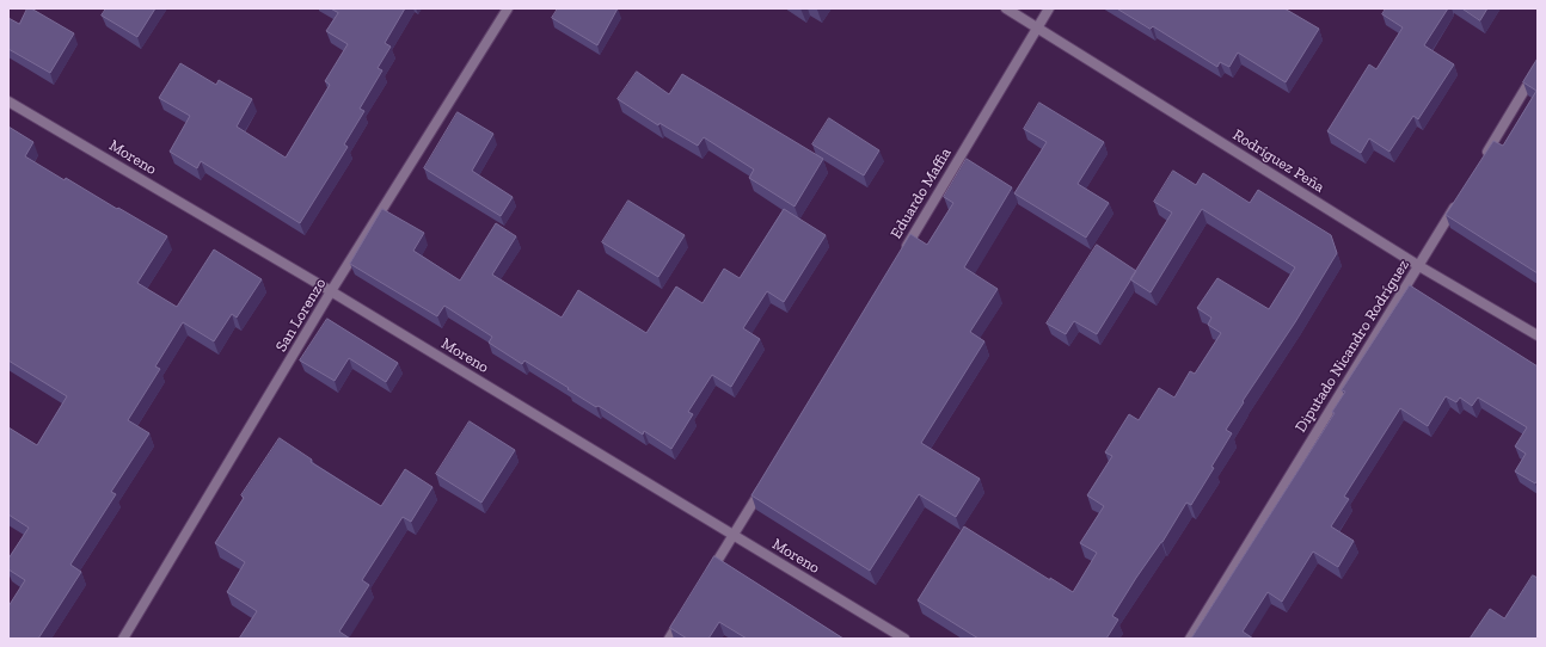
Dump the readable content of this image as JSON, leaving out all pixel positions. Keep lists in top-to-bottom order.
{
  "streets": {
    "street": [
      "Moreno",
      "Rodríguez Peña",
      "Eduardo Maffia",
      "San Lorenzo",
      "Diputado Nicandro Rodríguez"
    ]
  },
  "crossings": [
    ["Moreno", "San Lorenzo"],
    ["Rodríguez Peña", "Eduardo Maffia"],
    ["Rodríguez Peña", "Diputado Nicandro Rodríguez"]
  ]
}
